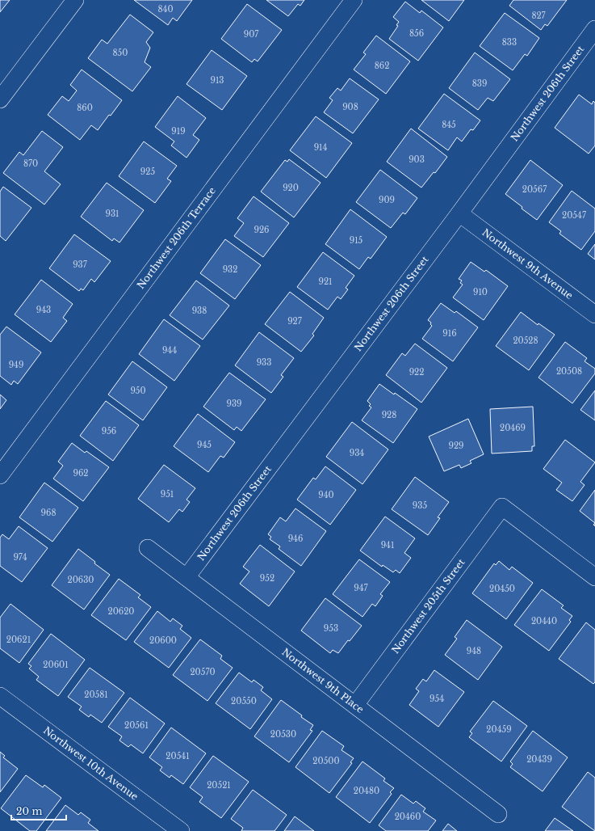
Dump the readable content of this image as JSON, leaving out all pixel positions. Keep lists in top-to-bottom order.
{
  "streets": {
    "street": [
      "Northwest 206th Street",
      "Northwest 206th Terrace",
      "Northwest 9th Avenue",
      "Northwest 205th Street",
      "Northwest 9th Place",
      "Northwest 10th Avenue"
    ]
  },
  "crossings": [
    ["Northwest 206th Street", "Northwest 9th Avenue"],
    ["Northwest 206th Street", "Northwest 9th Place"],
    ["Northwest 205th Street", "Northwest 9th Place"]
  ],
  "house_numbers": [
    "840",
    "827",
    "856",
    "907",
    "833",
    "850",
    "862",
    "913",
    "839",
    "908",
    "860",
    "845",
    "919",
    "914",
    "903",
    "870",
    "925",
    "920",
    "20567",
    "909",
    "931",
    "20547",
    "926",
    "915",
    "937",
    "932",
    "921",
    "910",
    "943",
    "938",
    "927",
    "916",
    "20528",
    "944",
    "933",
    "949",
    "20508",
    "922",
    "950",
    "939",
    "928",
    "20469",
    "956",
    "945",
    "929",
    "934",
    "962",
    "951",
    "940",
    "935",
    "968",
    "946",
    "941",
    "974",
    "952",
    "20630",
    "947",
    "20450",
    "20620",
    "20440",
    "953",
    "20621",
    "20600",
    "948",
    "20601",
    "20570",
    "20581",
    "954",
    "20550",
    "20561",
    "20459",
    "20530",
    "20541",
    "20439",
    "20500",
    "20521",
    "20480",
    "20460"
  ],
  "scale_bar": "20 m"
}
